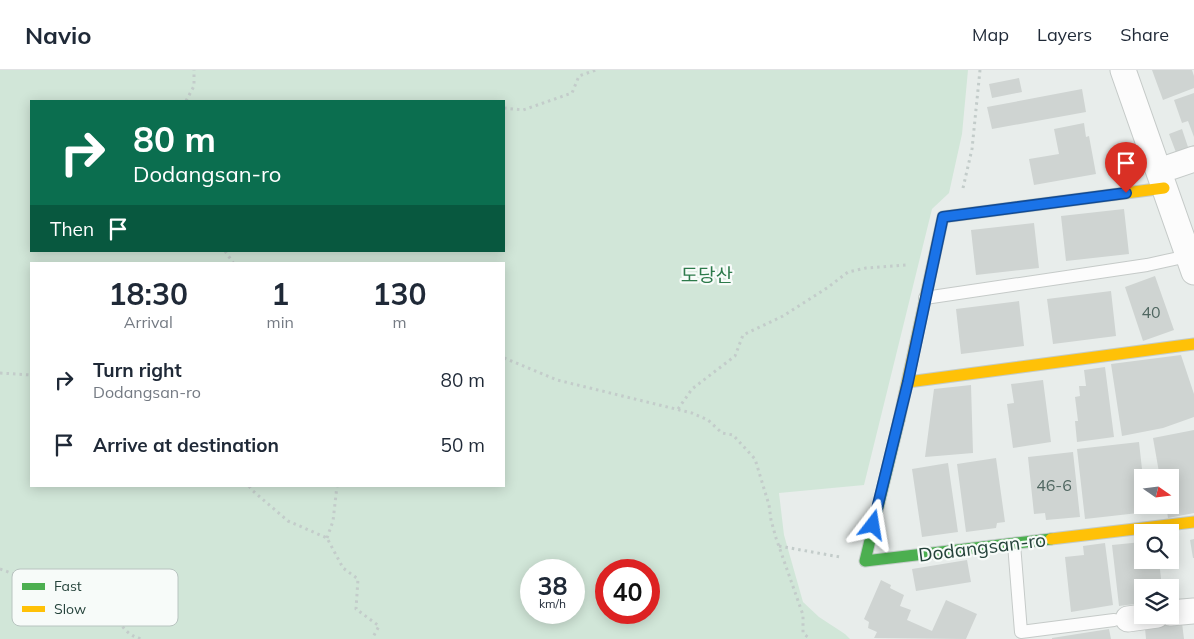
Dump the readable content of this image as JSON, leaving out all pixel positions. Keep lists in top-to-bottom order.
{
  "streets": {
    "street": ["Dodangsan-ro"]
  },
  "parks": ["도당산"],
  "house_numbers": ["40", "46-6"],
  "legend": ["Fast", "Slow"],
  "north": "right",
  "page": {
    "header": "Navio",
    "nav": ["Map", "Layers", "Share"],
    "turn": ["80 m", "Dodangsan-ro"],
    "then": "Then",
    "eta": [
      "18:30",
      "Arrival",
      "1",
      "min",
      "130",
      "m"
    ],
    "list": [
      {
        "name": "Turn right",
        "note": "Dodangsan-ro",
        "value": "80 m"
      },
      {
        "name": "Arrive at destination",
        "value": "50 m"
      }
    ],
    "speed": "38 km/h",
    "limit": "40"
  }
}
